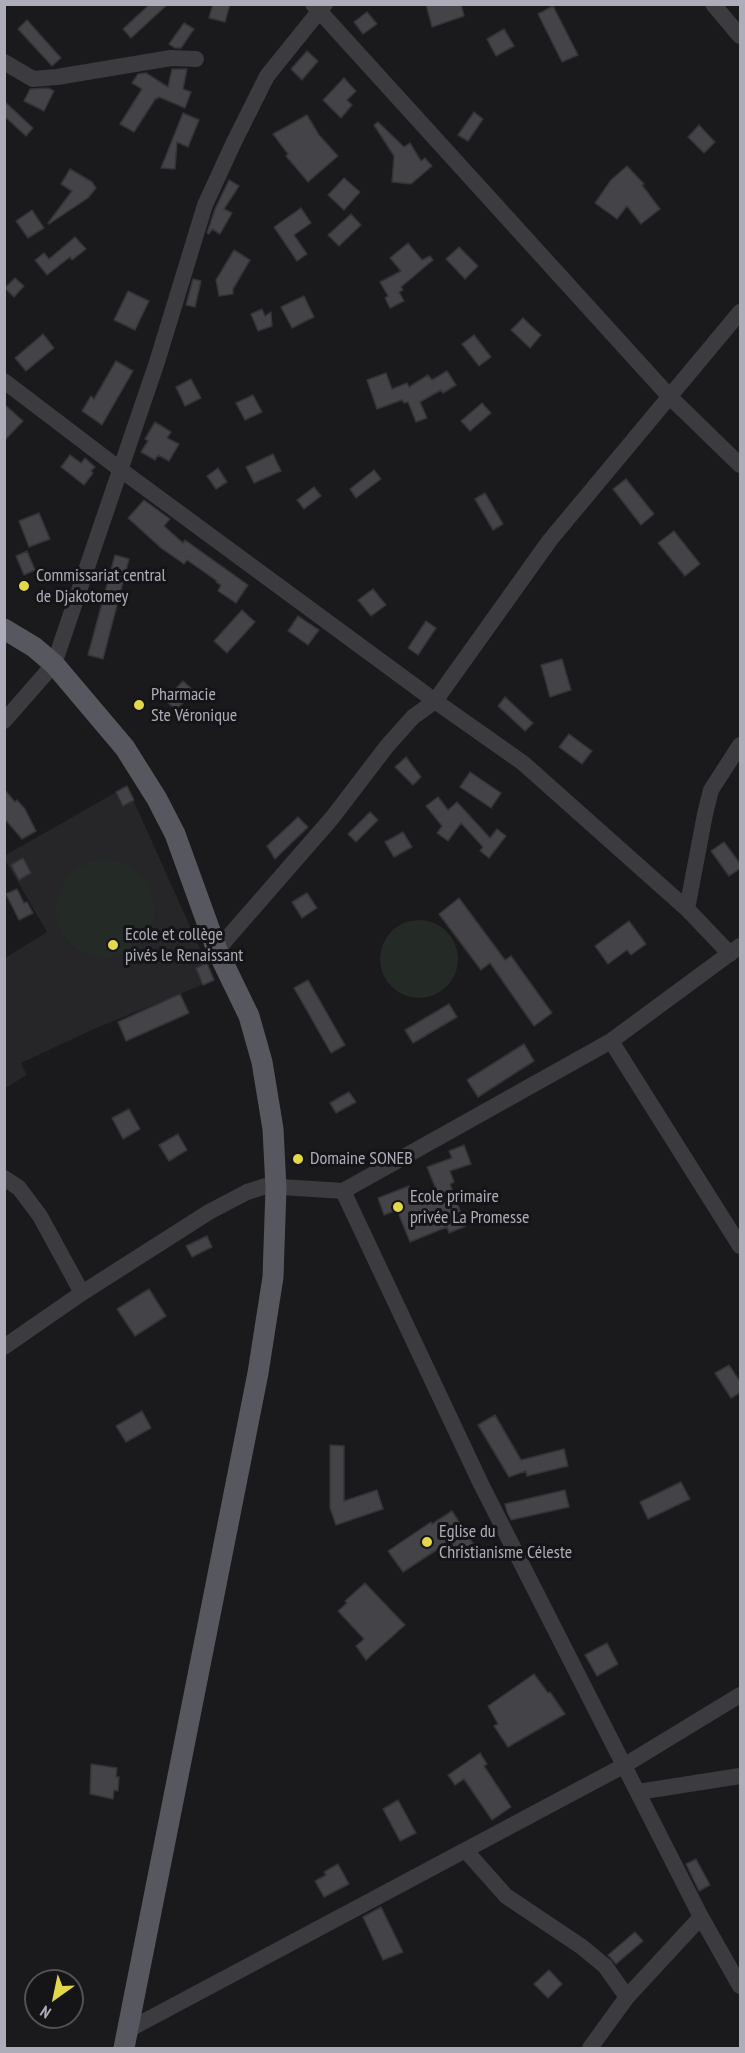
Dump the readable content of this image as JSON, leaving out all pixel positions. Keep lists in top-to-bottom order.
{
  "places": [
    "Commissariat central de Djakotomey",
    "Pharmacie Ste Véronique",
    "Ecole et collège pivés le Renaissant",
    "Domaine SONEB",
    "Ecole primaire privée La Promesse",
    "Eglise du Christianisme Céleste"
  ],
  "north": "bottom left"
}
